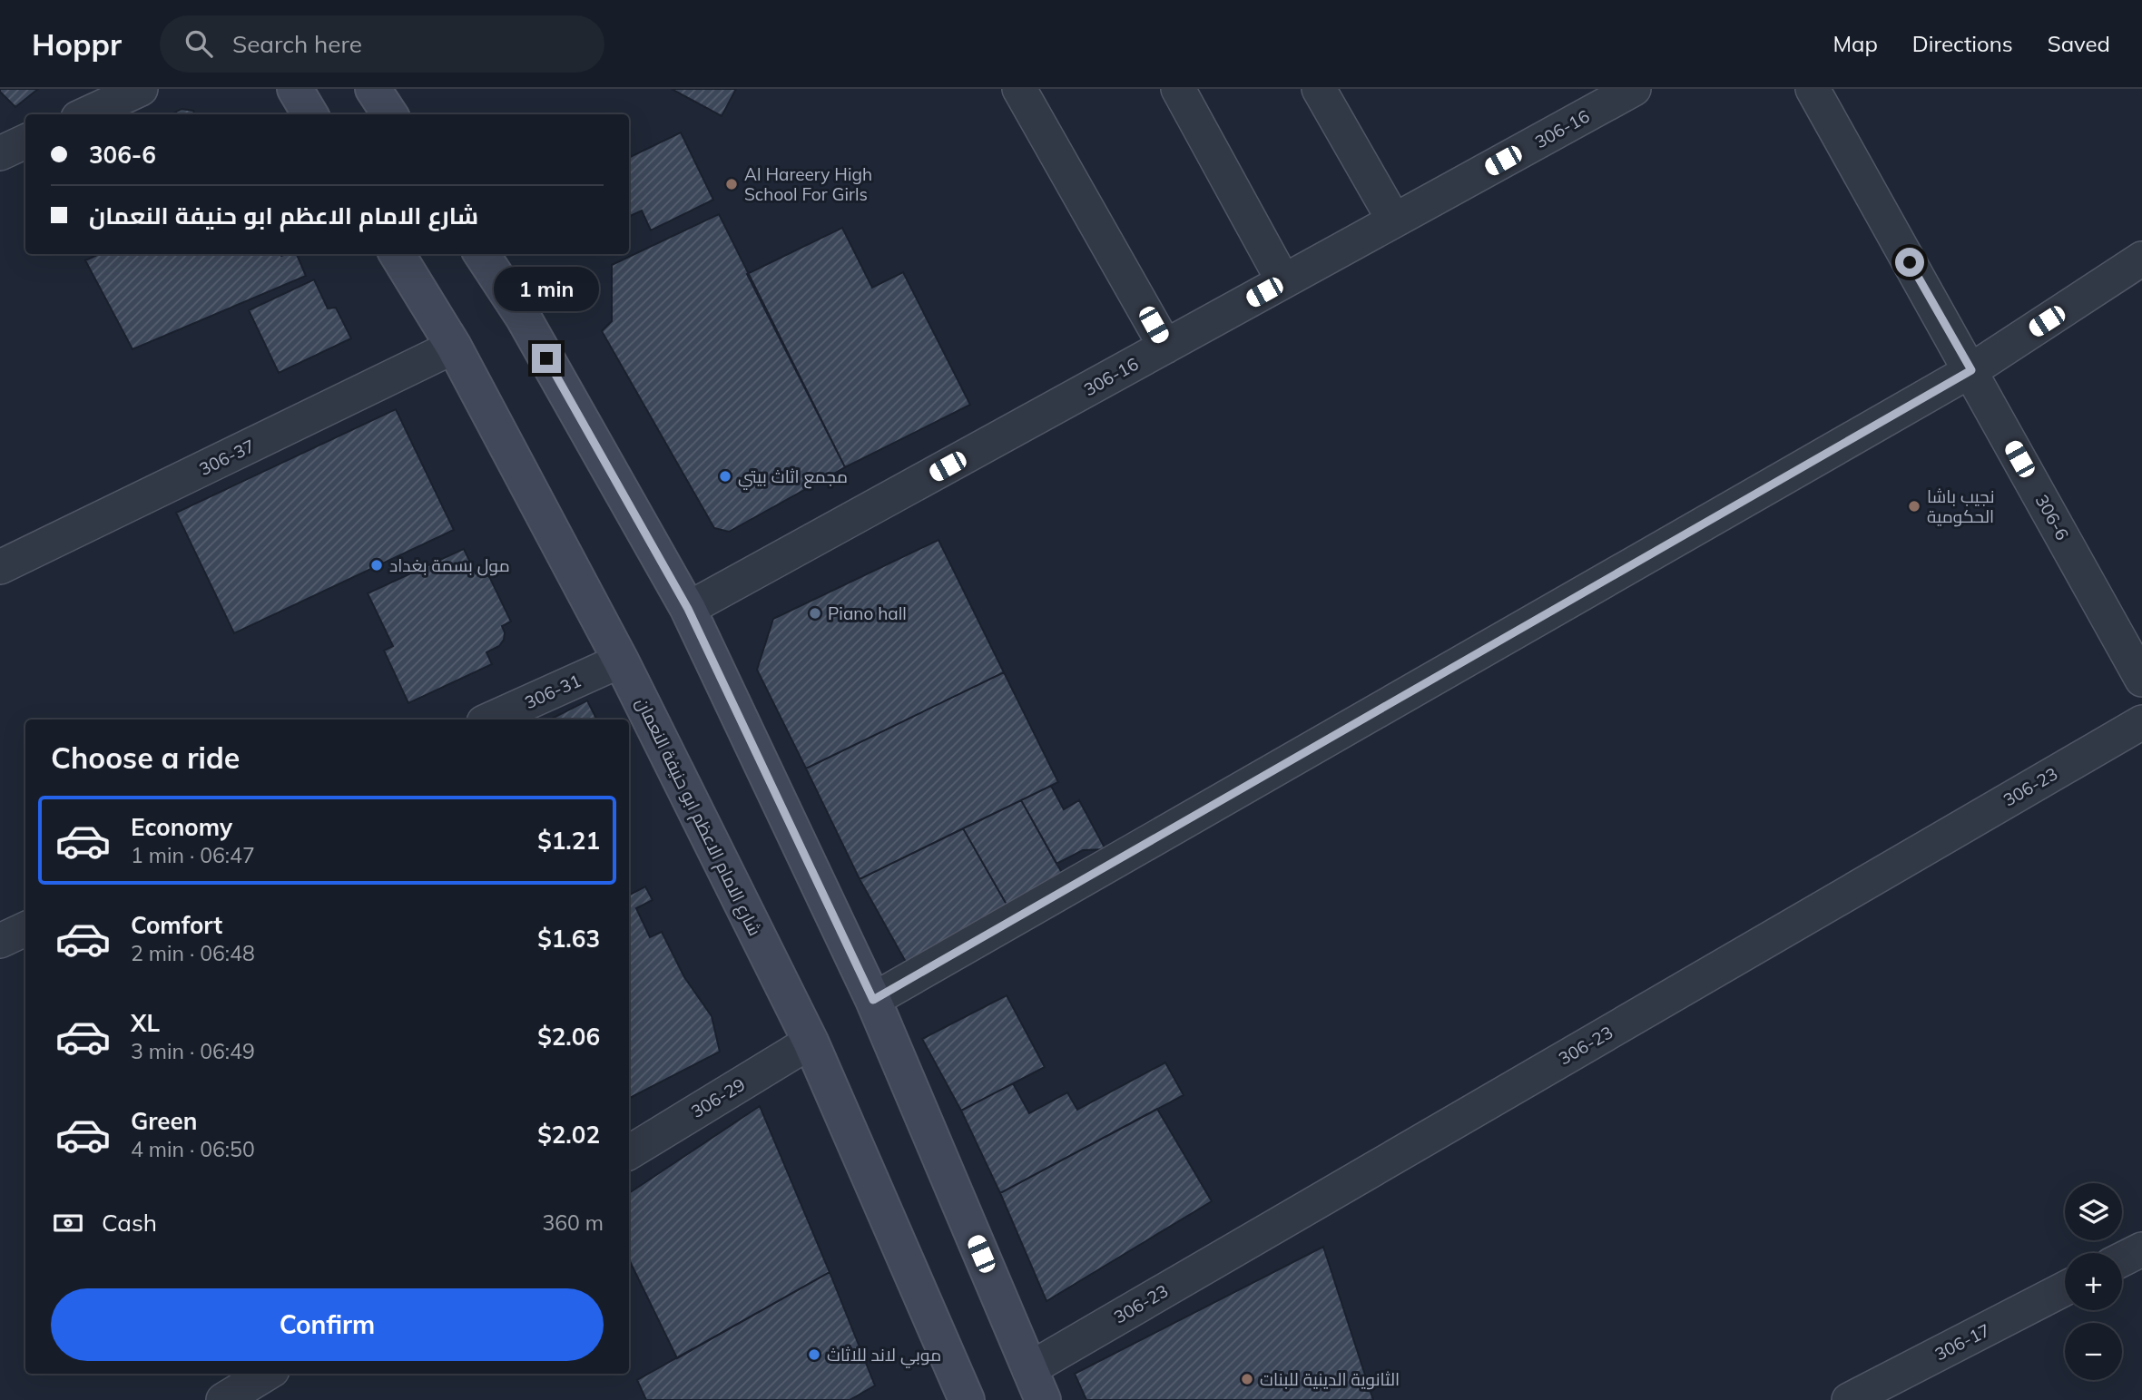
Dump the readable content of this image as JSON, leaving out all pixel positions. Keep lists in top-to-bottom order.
{
  "streets": {
    "main road": ["شارع الامام الاعظم ابو حنيفة النعمان"],
    "street": [
      "306-16",
      "306-37",
      "306-6",
      "306-31",
      "306-23",
      "306-29",
      "306-17"
    ]
  },
  "crossings": [
    ["306-37", "شارع الامام الاعظم ابو حنيفة النعمان"],
    ["306-31", "شارع الامام الاعظم ابو حنيفة النعمان"],
    ["شارع الامام الاعظم ابو حنيفة النعمان", "306-29"]
  ],
  "places": [
    "Al Hareery High School For Girls",
    "مجمع اثاث بيتي",
    "نجيب باشا الحكومية",
    "مول بسمة بغداد",
    "Piano hall",
    "موبي لاند للاثاث",
    "الثانوية الدينية للبنات"
  ],
  "page": {
    "header": "Hoppr",
    "search": "Search here",
    "nav": ["Map", "Directions", "Saved"],
    "banner": ["306-6", "شارع الامام الاعظم ابو حنيفة النعمان"],
    "bubble": "1 min",
    "heading": "Choose a ride",
    "list": [
      {
        "name": "Economy",
        "note": "1 min · 06:47",
        "value": "$1.21"
      },
      {
        "name": "Comfort",
        "note": "2 min · 06:48",
        "value": "$1.63"
      },
      {
        "name": "XL",
        "note": "3 min · 06:49",
        "value": "$2.06"
      },
      {
        "name": "Green",
        "note": "4 min · 06:50",
        "value": "$2.02"
      }
    ],
    "map_buttons": ["+", "−"],
    "pay": ["Cash", "360 m"],
    "buttons": "Confirm"
  }
}
